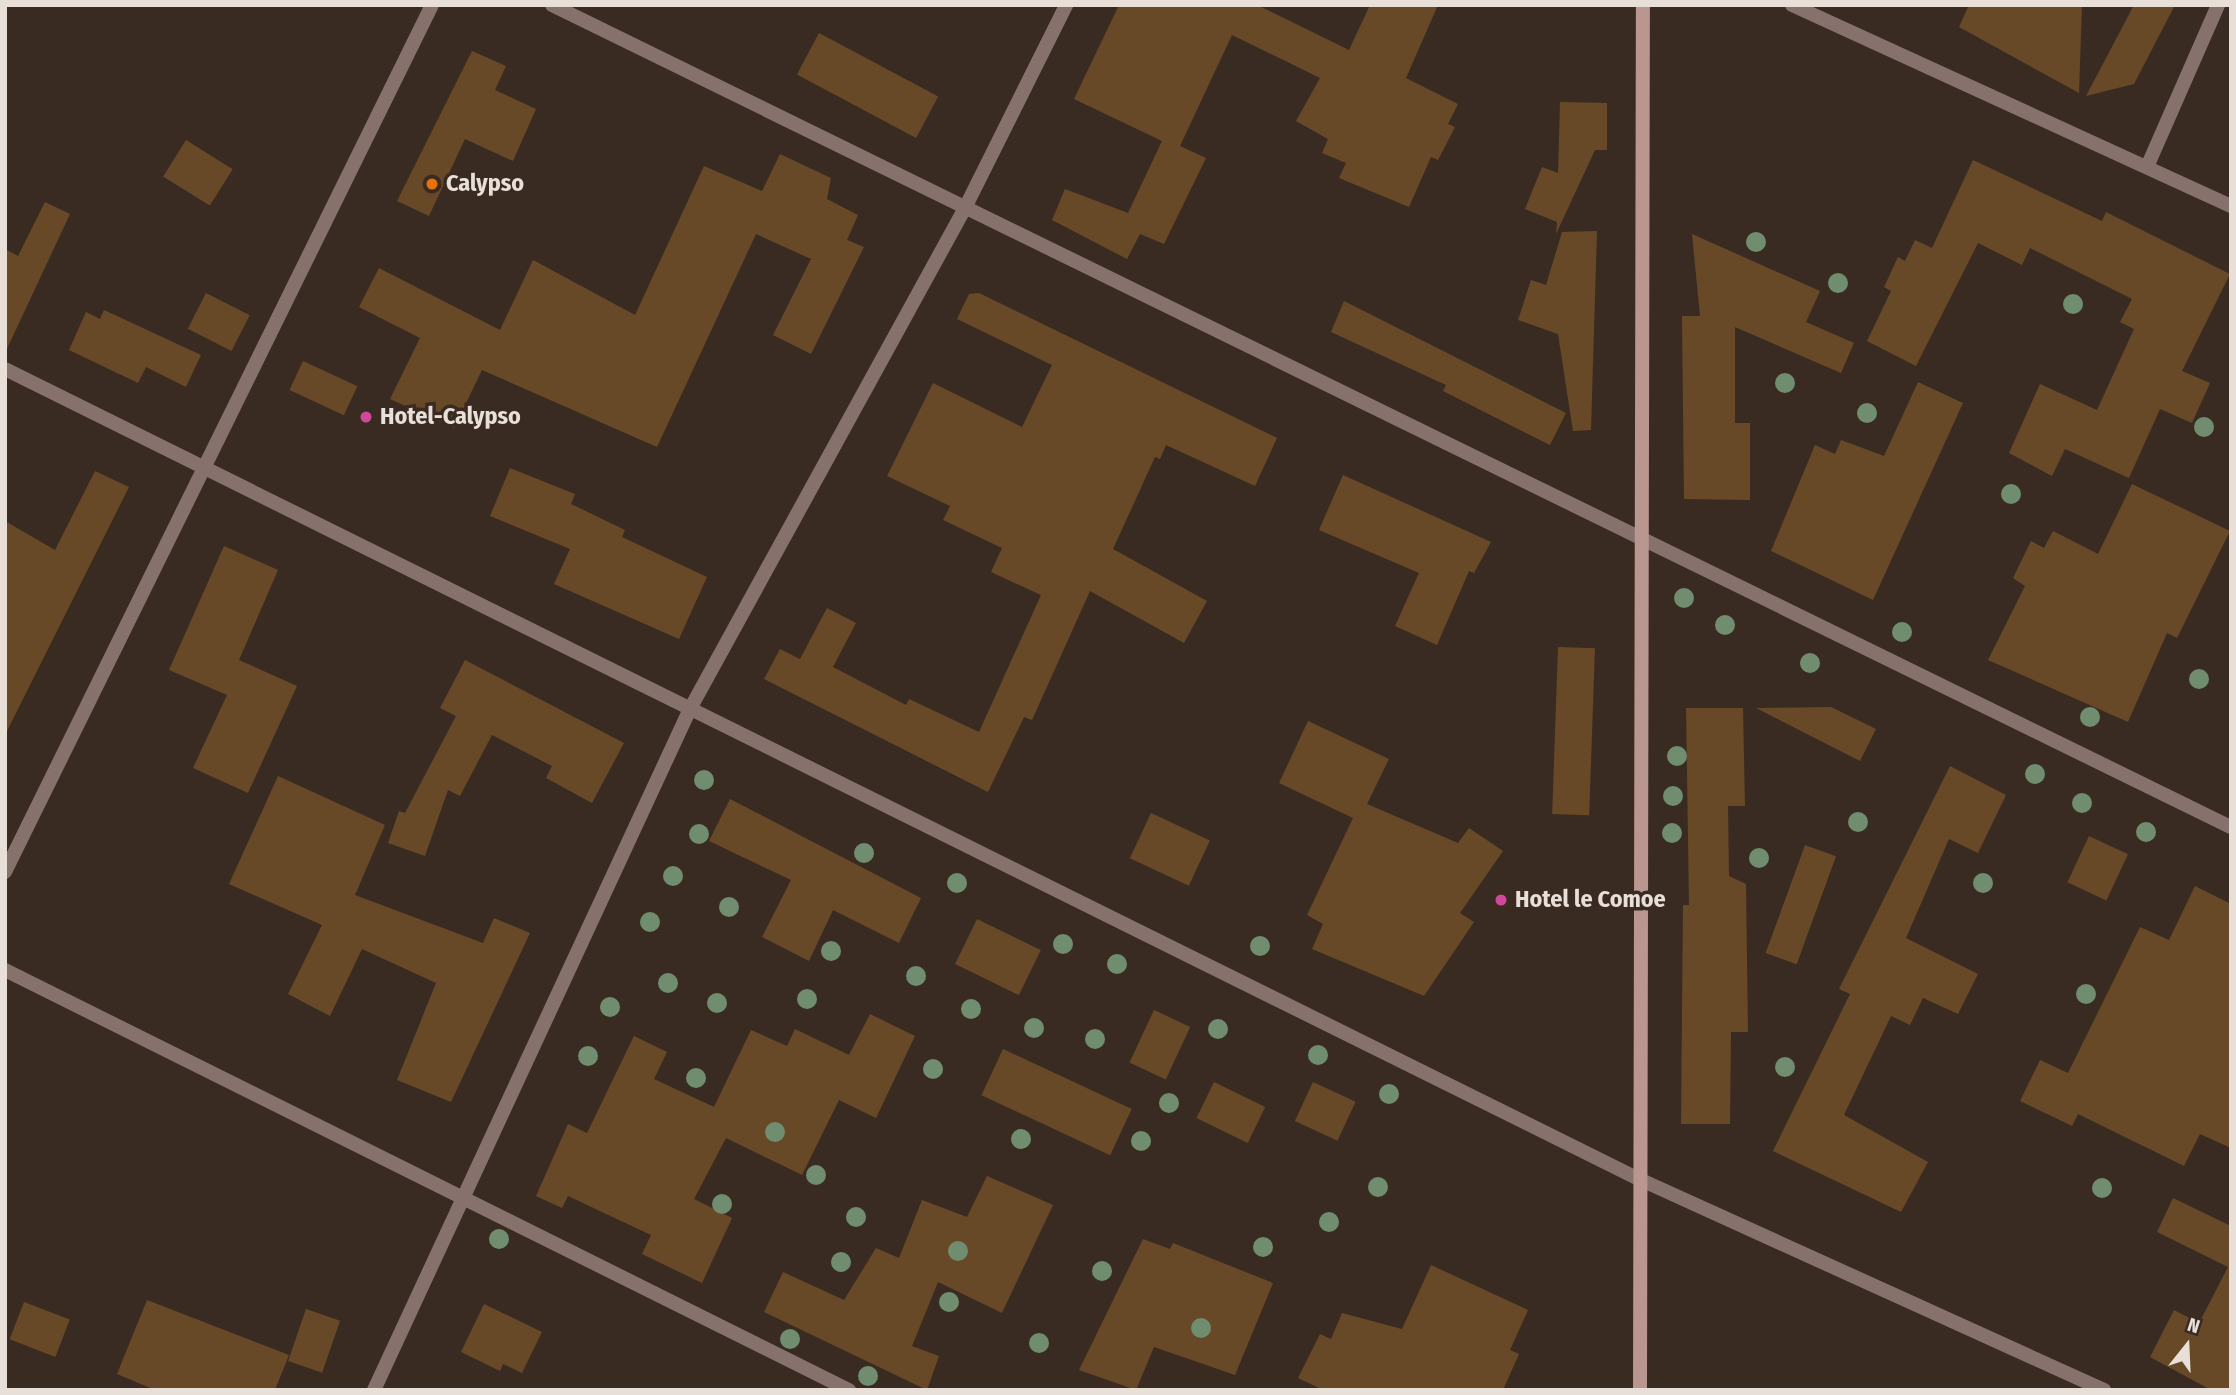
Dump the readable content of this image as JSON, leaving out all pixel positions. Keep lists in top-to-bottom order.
{
  "places": ["Calypso", "Hotel-Calypso", "Hotel le Comoe"],
  "north": "top"
}
